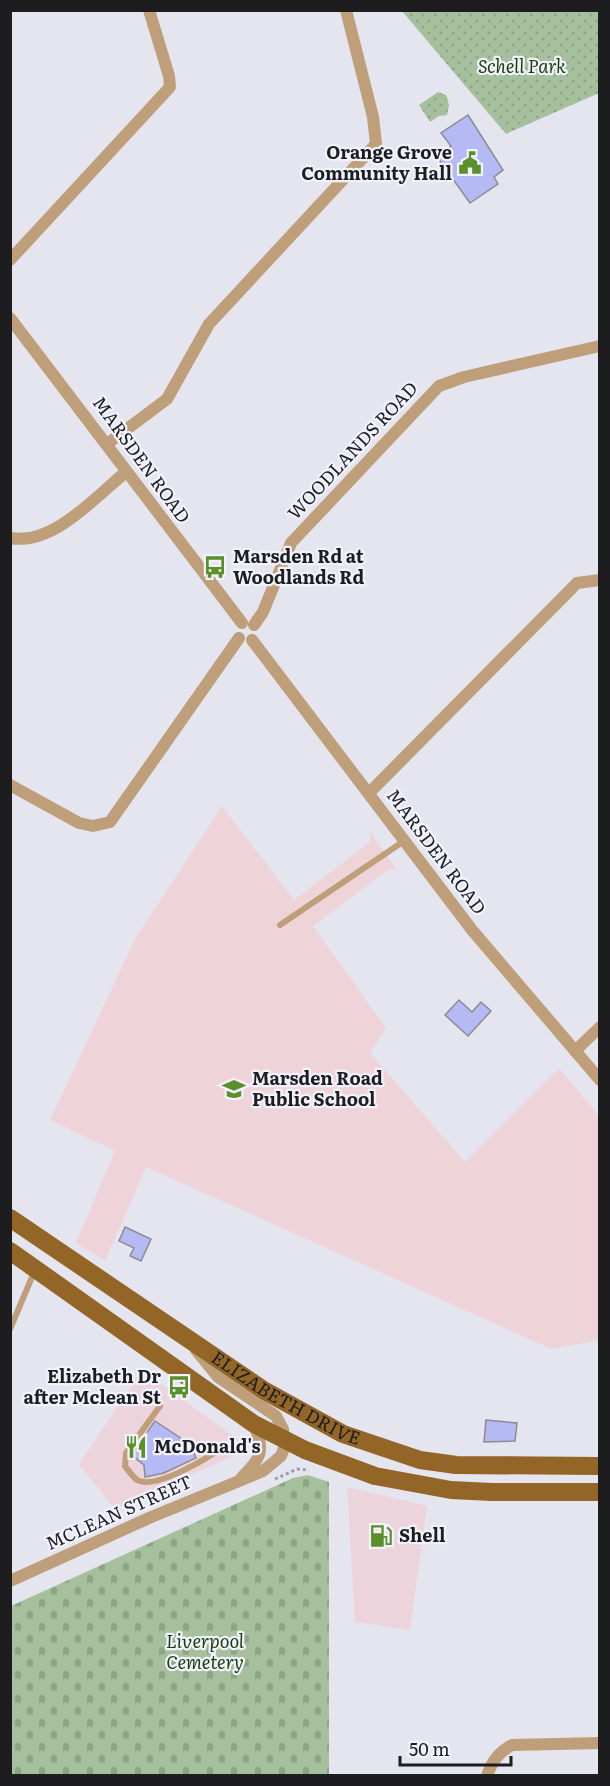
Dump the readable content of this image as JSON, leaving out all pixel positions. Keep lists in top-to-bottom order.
{
  "streets": {
    "main road": ["ELIZABETH DRIVE"],
    "street": ["WOODLANDS ROAD", "MARSDEN ROAD", "MCLEAN STREET"]
  },
  "crossings": [
    ["WOODLANDS ROAD", "MARSDEN ROAD"],
    ["ELIZABETH DRIVE", "MCLEAN STREET"]
  ],
  "parks": ["Schell Park", "Liverpool Cemetery"],
  "places": {
    "public building": ["Orange Grove Community Hall"],
    "bus stop": ["Marsden Rd at Woodlands Rd", "Elizabeth Dr after Mclean St"],
    "school or university": ["Marsden Road Public School"],
    "restaurant": ["McDonald's"],
    "fuel station": ["Shell"]
  },
  "scale_bar": "50 m"
}
